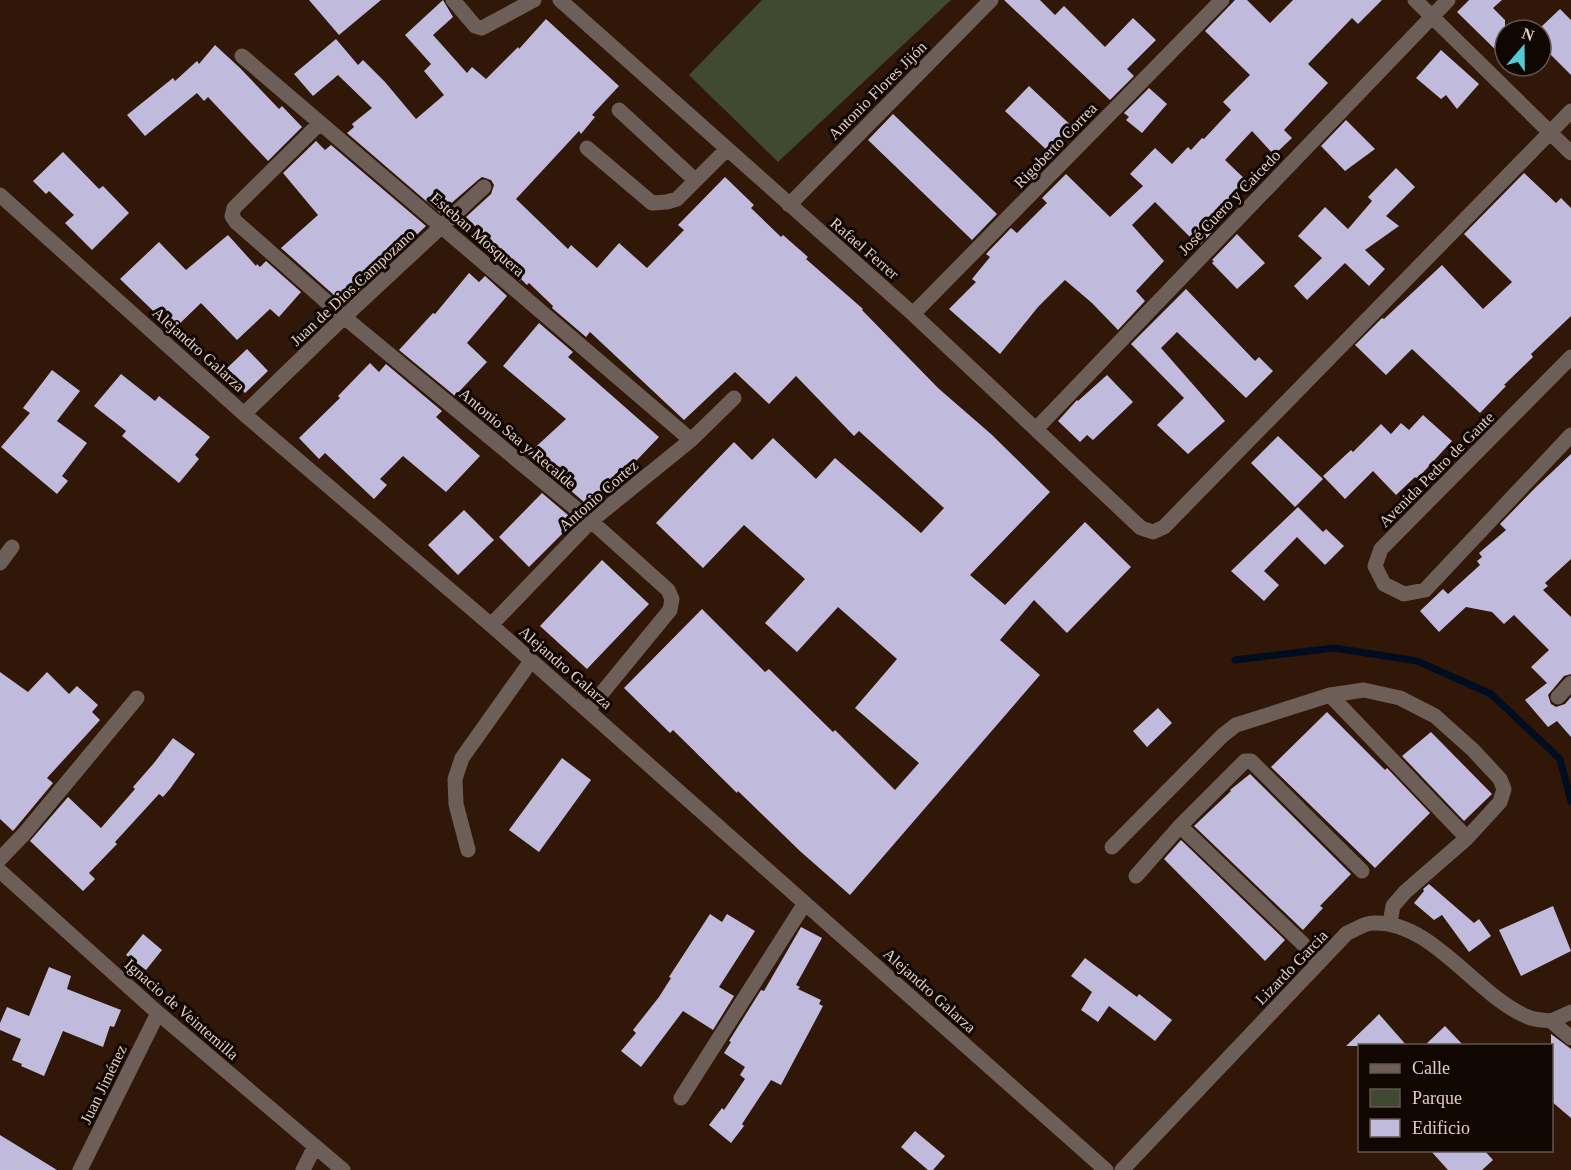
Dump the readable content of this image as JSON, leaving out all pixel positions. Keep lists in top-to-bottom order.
{
  "streets": {
    "street": [
      "Antonio Flores Jijón",
      "Rigoberto Correa",
      "José Cuero y Caicedo",
      "Esteban Mosquera",
      "Rafael Ferrer",
      "Juan de Dios Campozano",
      "Alejandro Galarza",
      "Antonio Saa y Recalde",
      "Avenida Pedro de Gante",
      "Antonio Cortez",
      "Lizardo Garcia",
      "Ignacio de Veintemilla",
      "Juan Jiménez"
    ]
  },
  "crossings": [
    ["Antonio Flores Jijón", "Rafael Ferrer"],
    ["Rigoberto Correa", "Rafael Ferrer"],
    ["José Cuero y Caicedo", "Rafael Ferrer"],
    ["Esteban Mosquera", "Juan de Dios Campozano"],
    ["Esteban Mosquera", "Antonio Saa y Recalde"],
    ["Esteban Mosquera", "Antonio Cortez"],
    ["Juan de Dios Campozano", "Alejandro Galarza"],
    ["Juan de Dios Campozano", "Antonio Saa y Recalde"],
    ["Alejandro Galarza", "Antonio Saa y Recalde"],
    ["Alejandro Galarza", "Antonio Cortez"],
    ["Antonio Saa y Recalde", "Antonio Cortez"],
    ["Ignacio de Veintemilla", "Juan Jiménez"]
  ],
  "legend": ["Calle", "Parque", "Edificio"],
  "north": "top"
}
